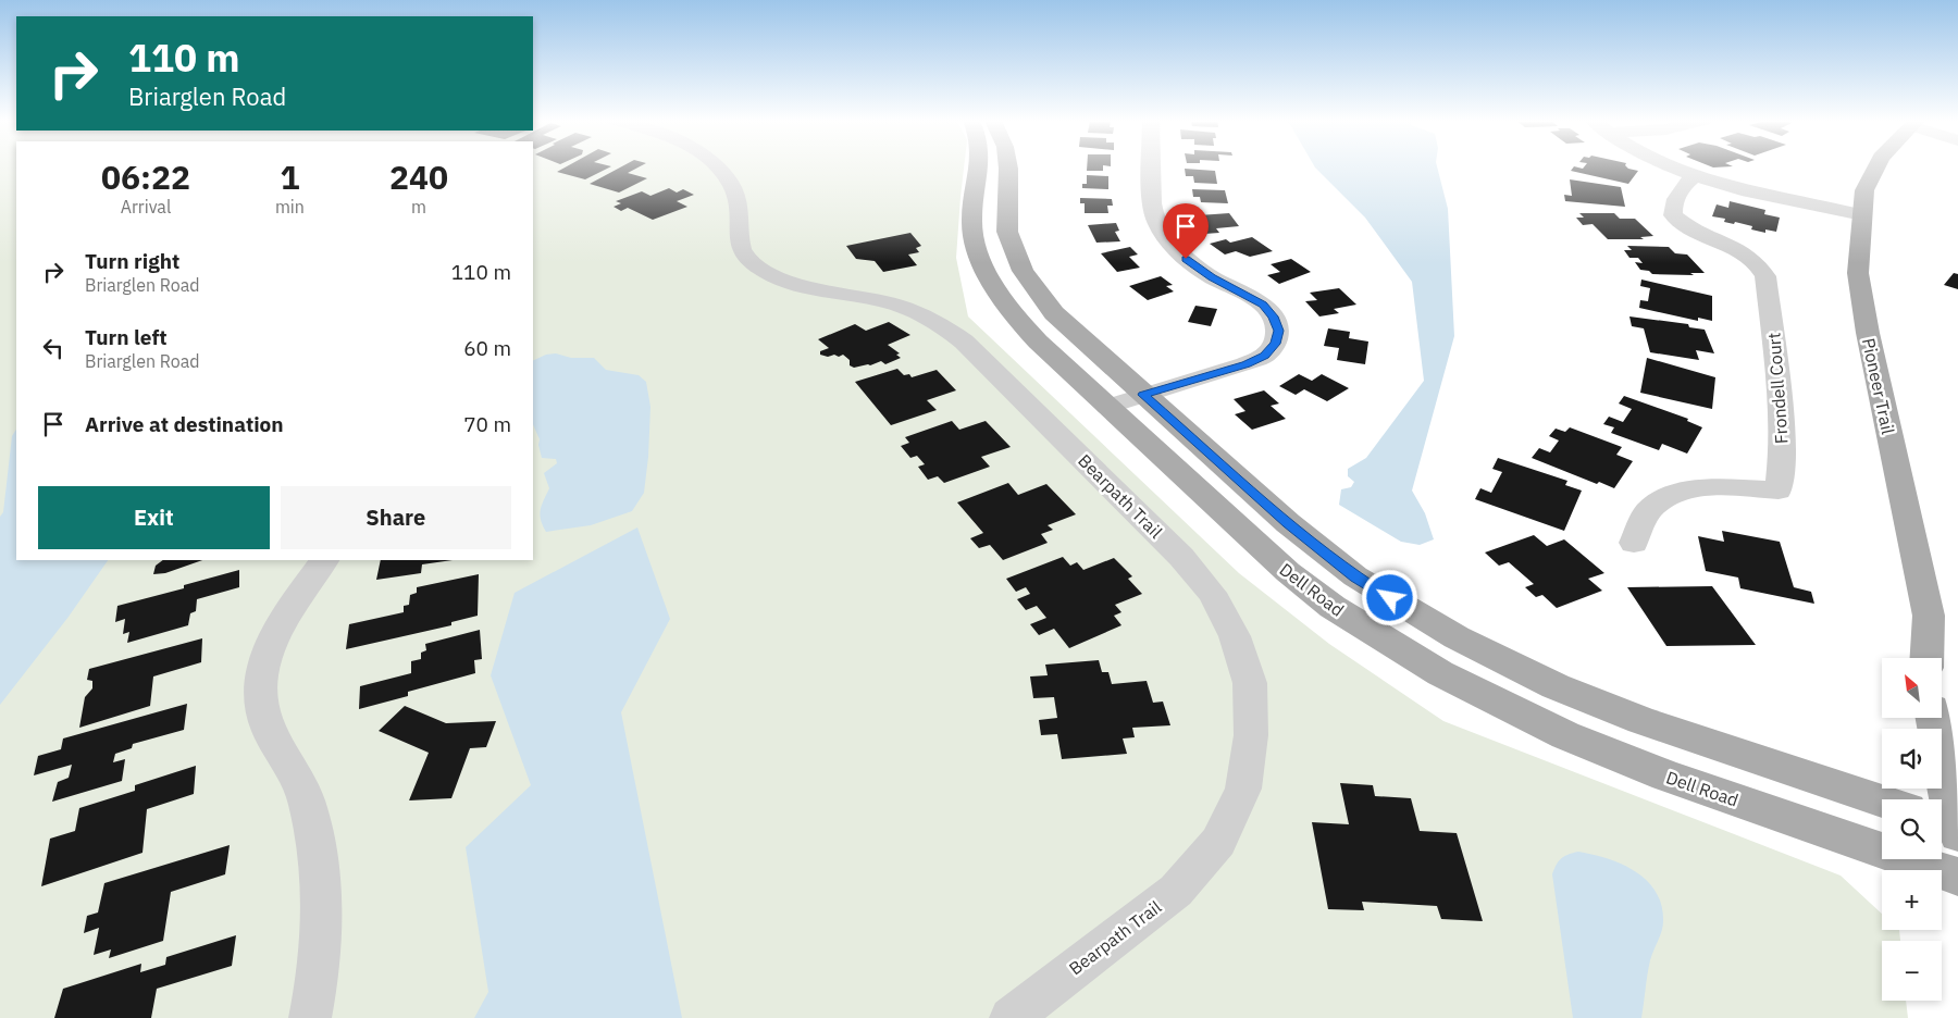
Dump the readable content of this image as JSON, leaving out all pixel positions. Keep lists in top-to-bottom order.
{
  "streets": {
    "main road": ["Pioneer Trail", "Dell Road"],
    "street": ["Frondell Court", "Bearpath Trail"]
  },
  "north": "top left",
  "page": {
    "turn": ["110 m", "Briarglen Road"],
    "eta": [
      "06:22",
      "Arrival",
      "1",
      "min",
      "240",
      "m"
    ],
    "list": [
      {
        "name": "Turn right",
        "note": "Briarglen Road",
        "value": "110 m"
      },
      {
        "name": "Turn left",
        "note": "Briarglen Road",
        "value": "60 m"
      },
      {
        "name": "Arrive at destination",
        "value": "70 m"
      }
    ],
    "buttons": ["Exit", "Share"],
    "map_buttons": ["+", "−"]
  }
}
